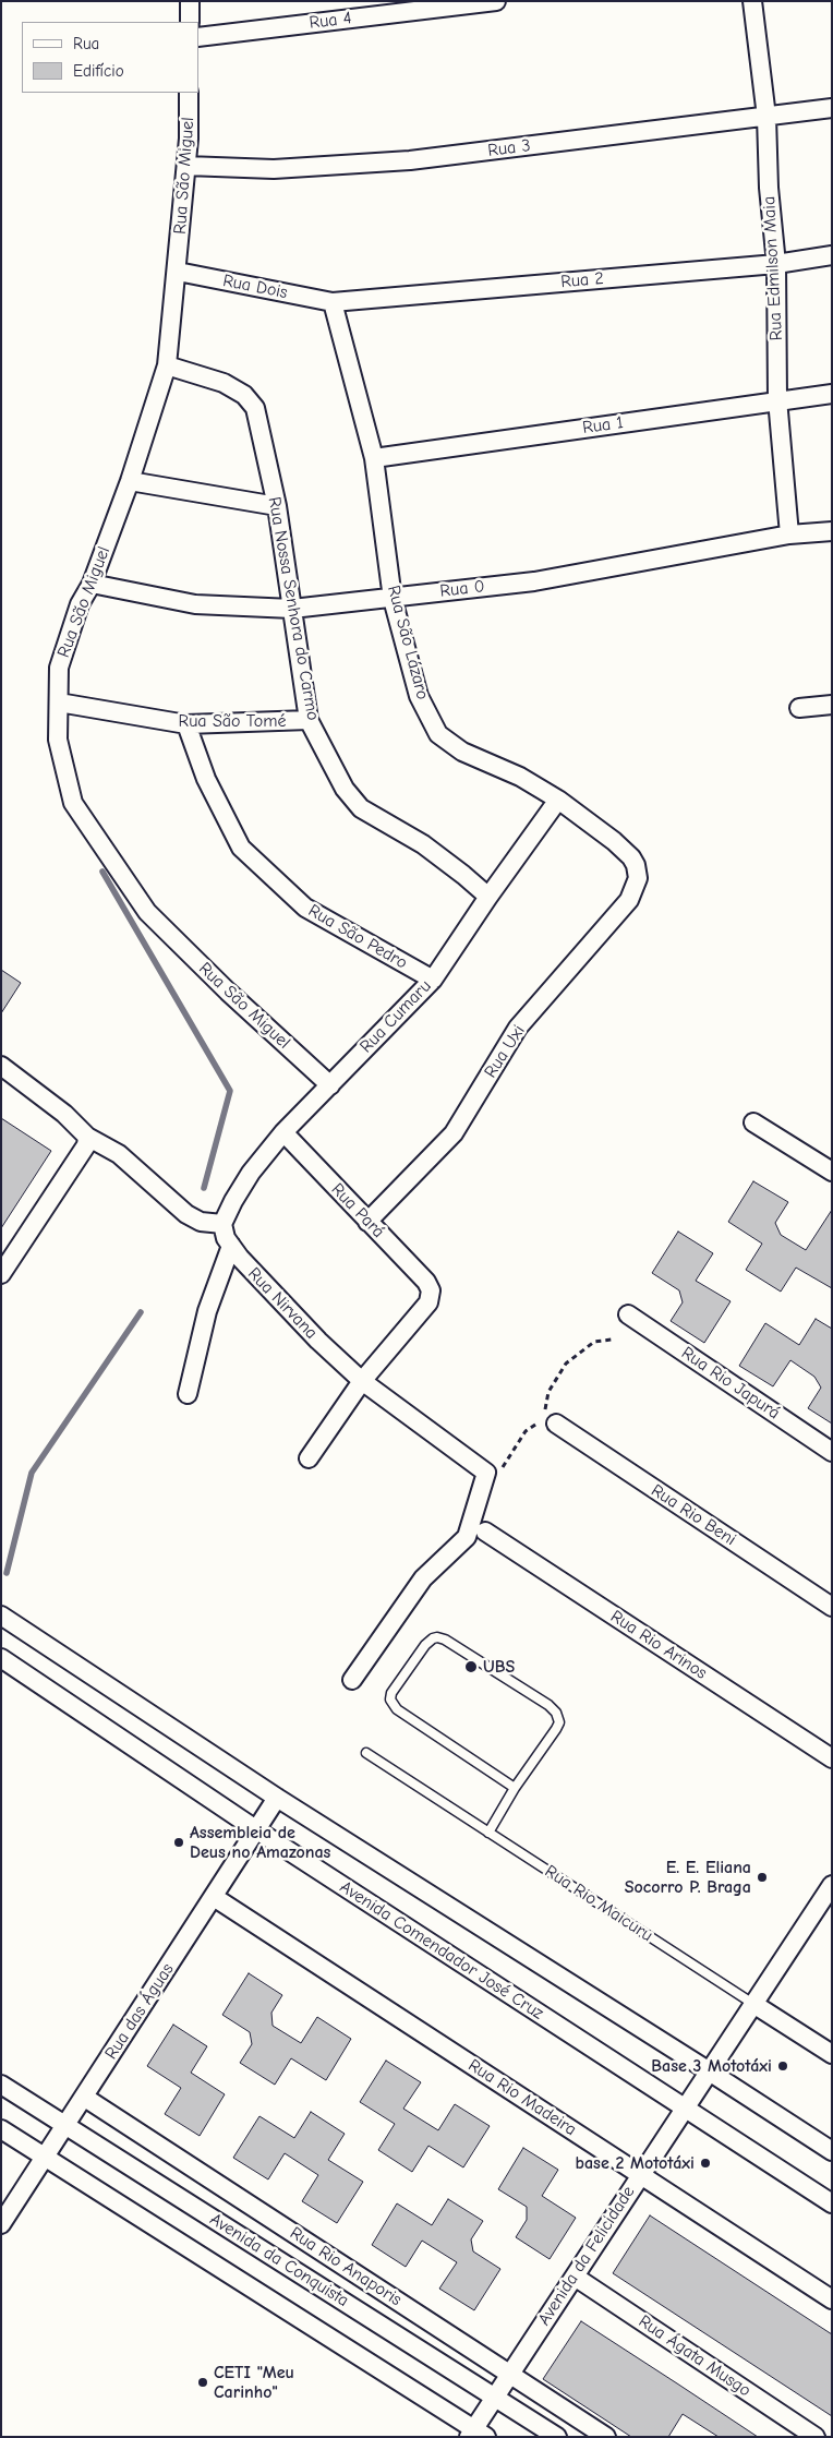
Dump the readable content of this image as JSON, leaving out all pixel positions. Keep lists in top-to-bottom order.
{
  "streets": {
    "street": [
      "Rua 4",
      "Rua 3",
      "Rua São Miguel",
      "Rua Edmilson Maia",
      "Rua 2",
      "Rua Dois",
      "Rua 1",
      "Rua 0",
      "Rua Nossa Senhora do Carmo",
      "Rua São Lázaro",
      "Rua São Tomé",
      "Rua São Pedro",
      "Rua Cumaru",
      "Rua Uxi",
      "Rua Pará",
      "Rua Nirvana",
      "Rua Rio Japurá",
      "Rua Rio Beni",
      "Rua Rio Arinos",
      "Rua Rio Maicuru",
      "Avenida Comendador José Cruz",
      "Rua das Águas",
      "Rua Rio Madeira",
      "Avenida da Felicidade",
      "Avenida da Conquista",
      "Rua Rio Anaporis",
      "Rua Ágata Musgo"
    ]
  },
  "crossings": [
    ["Rua 3", "Rua São Miguel"],
    ["Rua 3", "Rua Edmilson Maia"],
    ["Rua São Miguel", "Rua Dois"],
    ["Rua São Miguel", "Rua 0"],
    ["Rua São Miguel", "Rua Nossa Senhora do Carmo"],
    ["Rua São Miguel", "Rua São Tomé"],
    ["Rua São Miguel", "Rua Cumaru"],
    ["Rua Edmilson Maia", "Rua 2"],
    ["Rua Edmilson Maia", "Rua 1"],
    ["Rua Edmilson Maia", "Rua 0"],
    ["Rua 2", "Rua Dois"],
    ["Rua 2", "Rua São Lázaro"],
    ["Rua Dois", "Rua São Lázaro"],
    ["Rua 1", "Rua São Lázaro"],
    ["Rua 0", "Rua Nossa Senhora do Carmo"],
    ["Rua 0", "Rua São Lázaro"],
    ["Rua Nossa Senhora do Carmo", "Rua São Tomé"],
    ["Rua Nossa Senhora do Carmo", "Rua Cumaru"],
    ["Rua São Lázaro", "Rua Cumaru"],
    ["Rua São Lázaro", "Rua Uxi"],
    ["Rua São Tomé", "Rua São Pedro"],
    ["Rua São Pedro", "Rua Cumaru"],
    ["Rua Cumaru", "Rua Pará"],
    ["Rua Cumaru", "Rua Nirvana"],
    ["Rua Uxi", "Rua Pará"],
    ["Rua Pará", "Rua Nirvana"],
    ["Rua Rio Maicuru", "Avenida da Felicidade"],
    ["Avenida Comendador José Cruz", "Rua das Águas"],
    ["Avenida Comendador José Cruz", "Avenida da Felicidade"],
    ["Rua das Águas", "Rua Rio Madeira"],
    ["Rua das Águas", "Avenida da Conquista"],
    ["Rua das Águas", "Rua Rio Anaporis"],
    ["Rua Rio Madeira", "Avenida da Felicidade"],
    ["Avenida da Felicidade", "Avenida da Conquista"],
    ["Avenida da Felicidade", "Rua Rio Anaporis"],
    ["Avenida da Felicidade", "Rua Ágata Musgo"]
  ],
  "places": [
    "UBS",
    "Assembleia de Deus no Amazonas",
    "E. E. Eliana Socorro P. Braga",
    "Base 3 Mototáxi",
    "base 2 Mototáxi",
    "CETI \"Meu Carinho\""
  ],
  "legend": ["Rua", "Edifício"]
}
